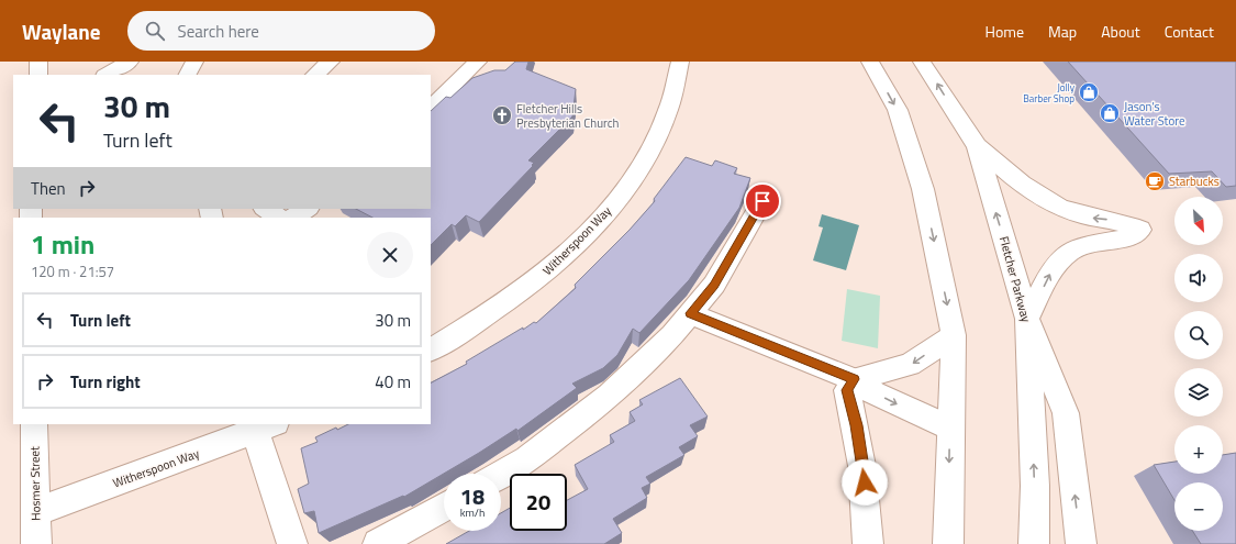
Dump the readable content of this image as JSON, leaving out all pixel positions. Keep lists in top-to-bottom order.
{
  "streets": {
    "main road": ["Witherspoon Way", "Fletcher Parkway", "Hosmer Street"]
  },
  "crossings": [
    ["Witherspoon Way", "Hosmer Street"]
  ],
  "places": {
    "shop": ["Jolly Barber Shop", "Jason's Water Store"],
    "church": ["Fletcher Hills Presbyterian Church"],
    "cafe": ["Starbucks"]
  },
  "north": "bottom right",
  "page": {
    "header": "Waylane",
    "search": "Search here",
    "nav": [
      "Home",
      "Map",
      "About",
      "Contact"
    ],
    "turn": ["30 m", "Turn left"],
    "then": "Then",
    "map_buttons": ["+", "−"],
    "heading": ["1 min", "120 m · 21:57"],
    "list": [
      {
        "name": "Turn left",
        "value": "30 m"
      },
      {
        "name": "Turn right",
        "value": "40 m"
      }
    ],
    "speed": "18 km/h",
    "limit": "20"
  }
}
